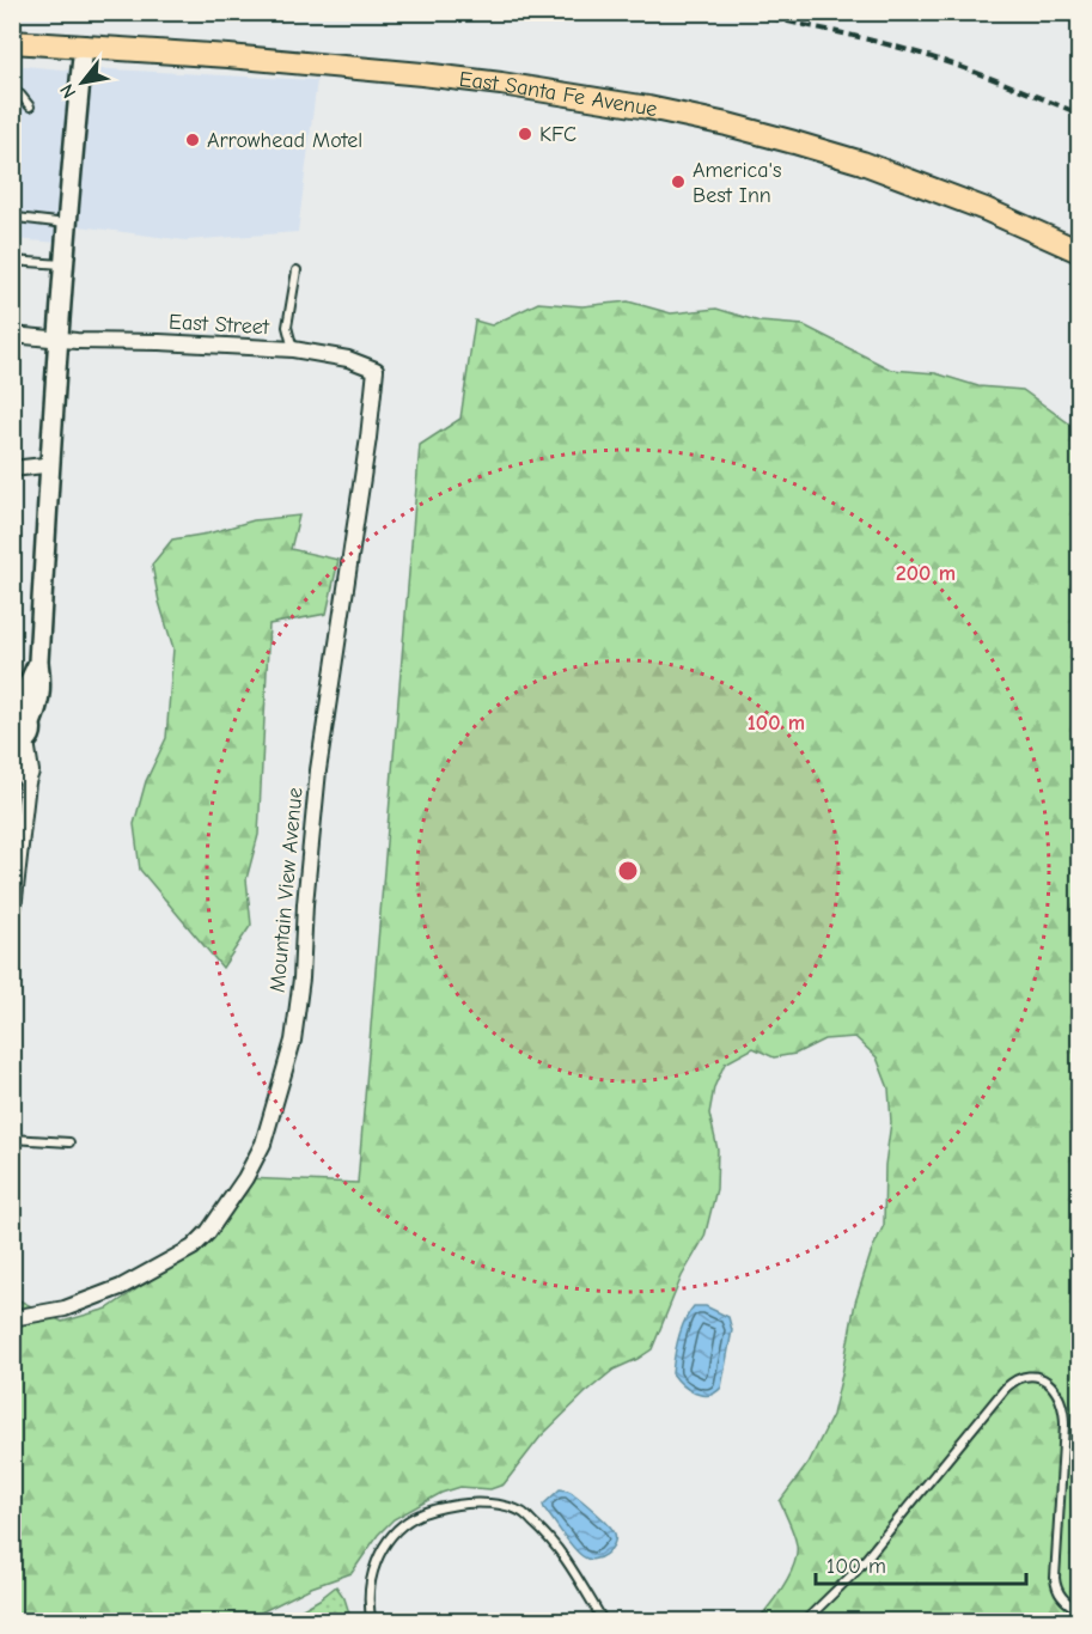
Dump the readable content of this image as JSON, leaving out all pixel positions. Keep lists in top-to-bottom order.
{
  "streets": {
    "main road": ["East Santa Fe Avenue"],
    "street": ["East Street", "Mountain View Avenue"]
  },
  "crossings": [
    ["East Street", "Mountain View Avenue"]
  ],
  "places": ["KFC", "Arrowhead Motel", "America's Best Inn"],
  "scale_bar": "100 m",
  "north": "bottom left",
  "rings": ["200 m", "100 m"]
}
